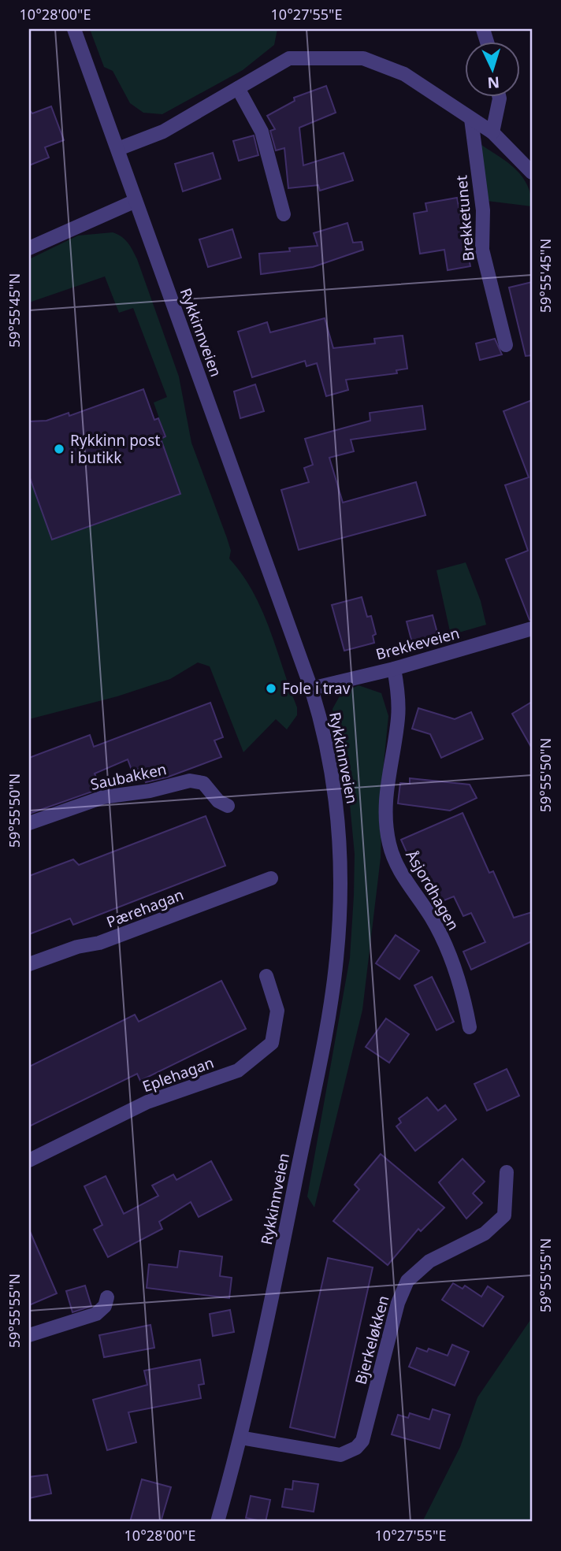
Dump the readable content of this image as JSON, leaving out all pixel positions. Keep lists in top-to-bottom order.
{
  "streets": {
    "street": [
      "Brekketunet",
      "Rykkinnveien",
      "Brekkeveien",
      "Saubakken",
      "Åsjordhagen",
      "Pærehagan",
      "Eplehagan",
      "Bjerkeløkken"
    ]
  },
  "crossings": [
    ["Rykkinnveien", "Brekkeveien"],
    ["Rykkinnveien", "Bjerkeløkken"],
    ["Brekkeveien", "Åsjordhagen"]
  ],
  "places": ["Rykkinn post i butikk", "Fole i trav"],
  "north": "bottom",
  "coordinates": [
    "10°28'00\"E",
    "10°27'55\"E",
    "59°55'45\"N",
    "59°55'50\"N",
    "59°55'55\"N"
  ]
}
